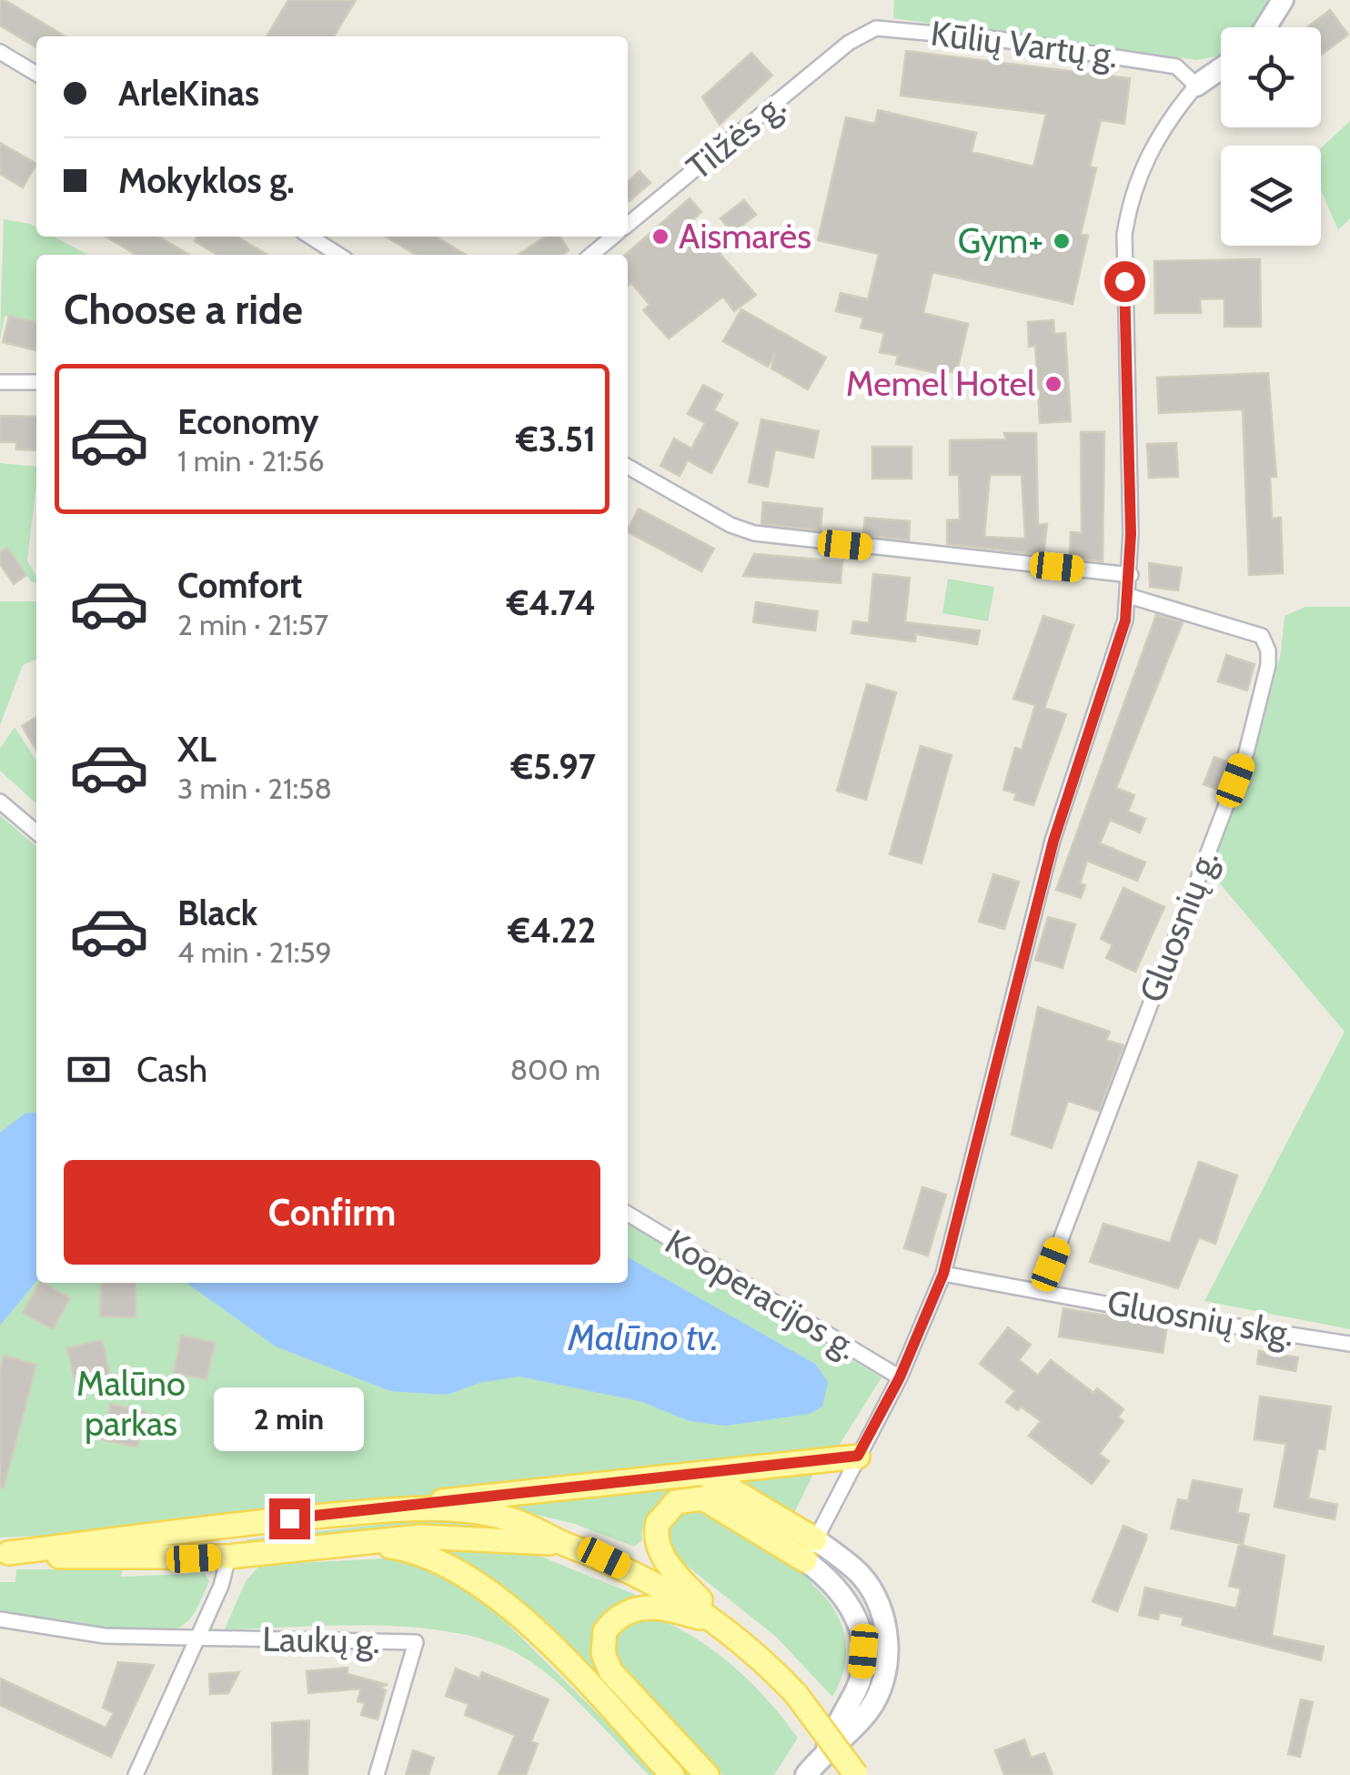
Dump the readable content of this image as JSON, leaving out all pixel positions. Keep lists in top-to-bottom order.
{
  "streets": {
    "street": [
      "Kūlių Vartų g.",
      "Tilžės g.",
      "Gluosnių g.",
      "Kooperacijos g.",
      "Gluosnių skg.",
      "Laukų g."
    ]
  },
  "crossings": [
    ["Kūlių Vartų g.", "Tilžės g."],
    ["Gluosnių g.", "Gluosnių skg."]
  ],
  "water": ["Malūno tv."],
  "parks": ["Malūno parkas"],
  "places": ["Aismarės", "Gym+", "Memel Hotel"],
  "page": {
    "banner": ["ArleKinas", "Mokyklos g."],
    "heading": "Choose a ride",
    "list": [
      {
        "name": "Economy",
        "note": "1 min · 21:56",
        "value": "€3.51"
      },
      {
        "name": "Comfort",
        "note": "2 min · 21:57",
        "value": "€4.74"
      },
      {
        "name": "XL",
        "note": "3 min · 21:58",
        "value": "€5.97"
      },
      {
        "name": "Black",
        "note": "4 min · 21:59",
        "value": "€4.22"
      }
    ],
    "pay": ["Cash", "800 m"],
    "buttons": "Confirm",
    "bubble": "2 min"
  }
}
